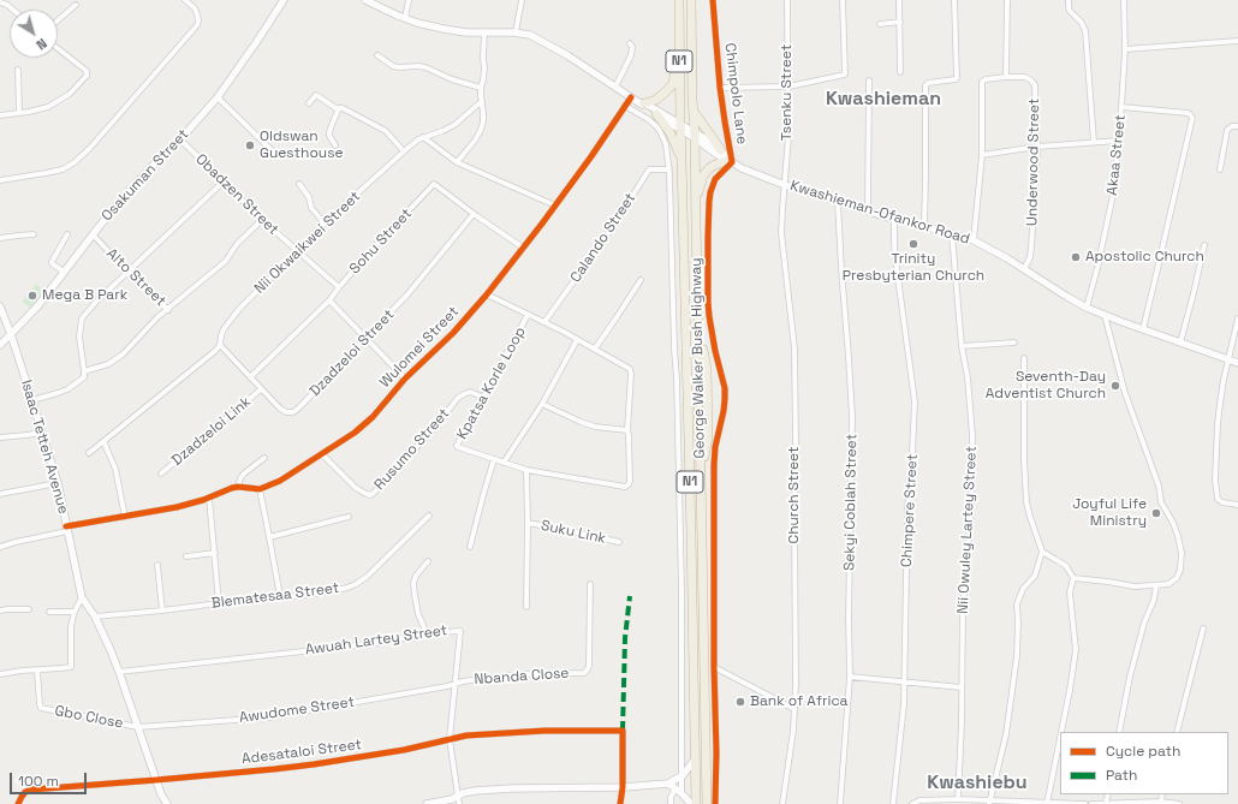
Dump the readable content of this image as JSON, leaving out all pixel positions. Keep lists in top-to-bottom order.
{
  "streets": {
    "highway": ["N1", "George Walker Bush Highway"],
    "street": [
      "Tsenku Street",
      "Chimpolo Lane",
      "Akaa Street",
      "Underwood Street",
      "Osakuman Street",
      "Obadzen Street",
      "Kwashieman-Ofankor Road",
      "Calando Street",
      "Sohu Street",
      "Nii Okwaikwei Street",
      "Alto Street",
      "Wulomei Street",
      "Dzadzeloi Street",
      "Kpatsa Korle Loop",
      "Dzadzeloi Link",
      "Isaac Tetteh Avenue",
      "Rusumo Street",
      "Church Street",
      "Sekyi Coblah Street",
      "Chimpere Street",
      "Nii Owuley Lartey Street",
      "Suku Link",
      "Blematesaa Street",
      "Awuah Lartey Street",
      "Nbanda Close",
      "Awudome Street",
      "Gbo Close",
      "Adesataloi Street"
    ]
  },
  "crossings": [
    ["Tsenku Street", "Kwashieman-Ofankor Road"],
    ["Tsenku Street", "Church Street"],
    ["Chimpolo Lane", "Kwashieman-Ofankor Road"],
    ["Akaa Street", "Kwashieman-Ofankor Road"],
    ["Underwood Street", "Kwashieman-Ofankor Road"],
    ["Osakuman Street", "Obadzen Street"],
    ["Osakuman Street", "Alto Street"],
    ["Osakuman Street", "Isaac Tetteh Avenue"],
    ["Obadzen Street", "Sohu Street"],
    ["Obadzen Street", "Nii Okwaikwei Street"],
    ["Obadzen Street", "Alto Street"],
    ["Kwashieman-Ofankor Road", "Wulomei Street"],
    ["Kwashieman-Ofankor Road", "George Walker Bush Highway"],
    ["Kwashieman-Ofankor Road", "Church Street"],
    ["Kwashieman-Ofankor Road", "Sekyi Coblah Street"],
    ["Kwashieman-Ofankor Road", "Chimpere Street"],
    ["Kwashieman-Ofankor Road", "Nii Owuley Lartey Street"],
    ["Sohu Street", "Wulomei Street"],
    ["Sohu Street", "Dzadzeloi Street"],
    ["Nii Okwaikwei Street", "Dzadzeloi Street"],
    ["Wulomei Street", "Rusumo Street"],
    ["Dzadzeloi Street", "Dzadzeloi Link"],
    ["Kpatsa Korle Loop", "Rusumo Street"],
    ["Isaac Tetteh Avenue", "Blematesaa Street"],
    ["Isaac Tetteh Avenue", "Awuah Lartey Street"],
    ["Isaac Tetteh Avenue", "Awudome Street"],
    ["Isaac Tetteh Avenue", "Gbo Close"],
    ["Isaac Tetteh Avenue", "Adesataloi Street"],
    ["Awuah Lartey Street", "Nbanda Close"],
    ["Awuah Lartey Street", "Awudome Street"],
    ["Awuah Lartey Street", "Adesataloi Street"],
    ["Nbanda Close", "Awudome Street"],
    ["Awudome Street", "Gbo Close"]
  ],
  "districts": ["Kwashieman", "Kwashiebu"],
  "places": [
    "Oldswan Guesthouse",
    "Trinity Presbyterian Church",
    "Apostolic Church",
    "Mega B Park",
    "Seventh-Day Adventist Church",
    "Joyful Life Ministry",
    "Bank of Africa"
  ],
  "legend": ["Cycle path", "Path"],
  "scale_bar": "100 m",
  "north": "bottom right"
}
